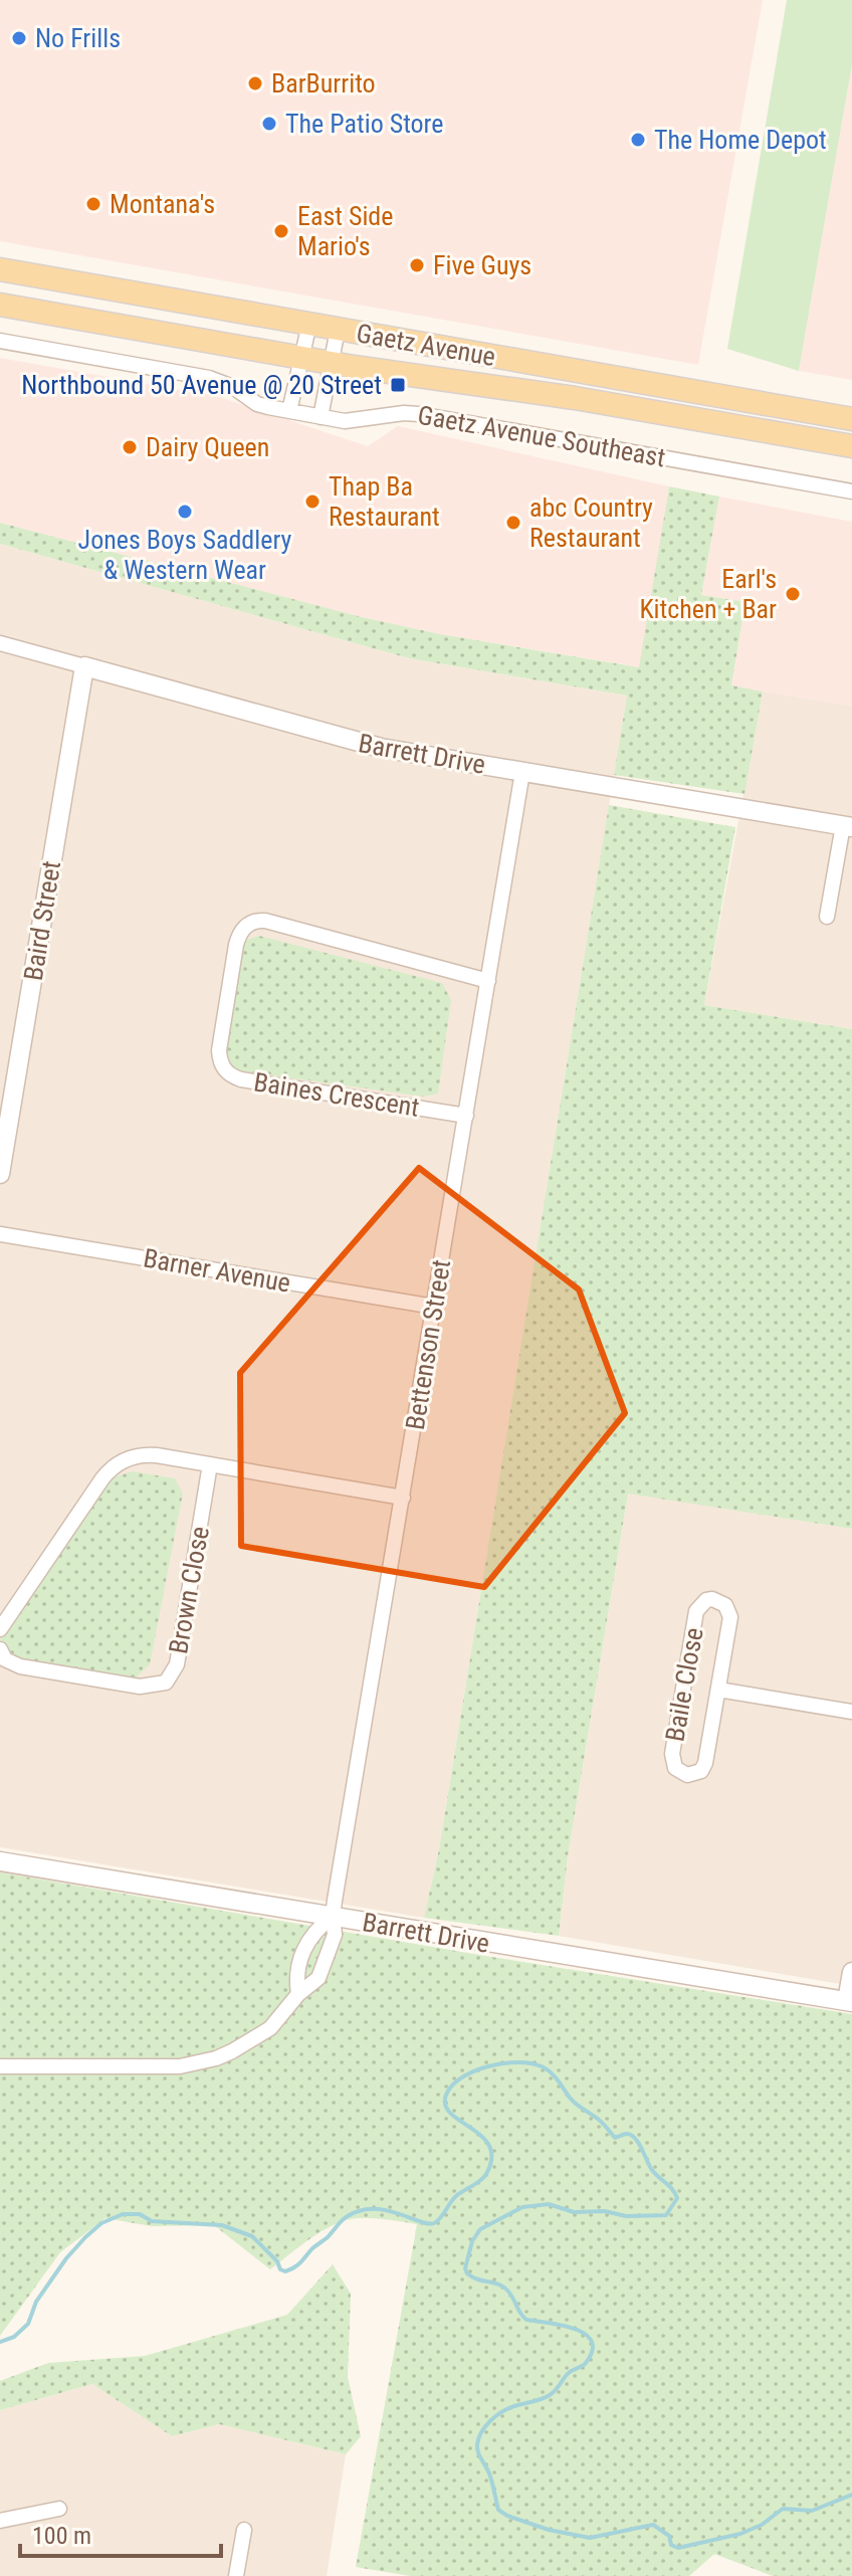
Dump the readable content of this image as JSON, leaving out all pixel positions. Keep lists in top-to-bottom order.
{
  "streets": {
    "main road": ["Gaetz Avenue"],
    "street": [
      "Gaetz Avenue Southeast",
      "Barrett Drive",
      "Baird Street",
      "Baines Crescent",
      "Barner Avenue",
      "Bettenson Street",
      "Brown Close",
      "Baile Close"
    ]
  },
  "crossings": [
    ["Barrett Drive", "Baird Street"],
    ["Barrett Drive", "Bettenson Street"],
    ["Baines Crescent", "Bettenson Street"],
    ["Barner Avenue", "Bettenson Street"]
  ],
  "places": {
    "other": [
      "No Frills",
      "BarBurrito",
      "The Patio Store",
      "The Home Depot",
      "Montana's",
      "East Side Mario's",
      "Five Guys",
      "Dairy Queen",
      "Thap Ba Restaurant",
      "Jones Boys Saddlery & Western Wear",
      "abc Country Restaurant",
      "Earl's Kitchen + Bar"
    ],
    "transit": ["Northbound 50 Avenue @ 20 Street"]
  },
  "scale_bar": "100 m"
}
